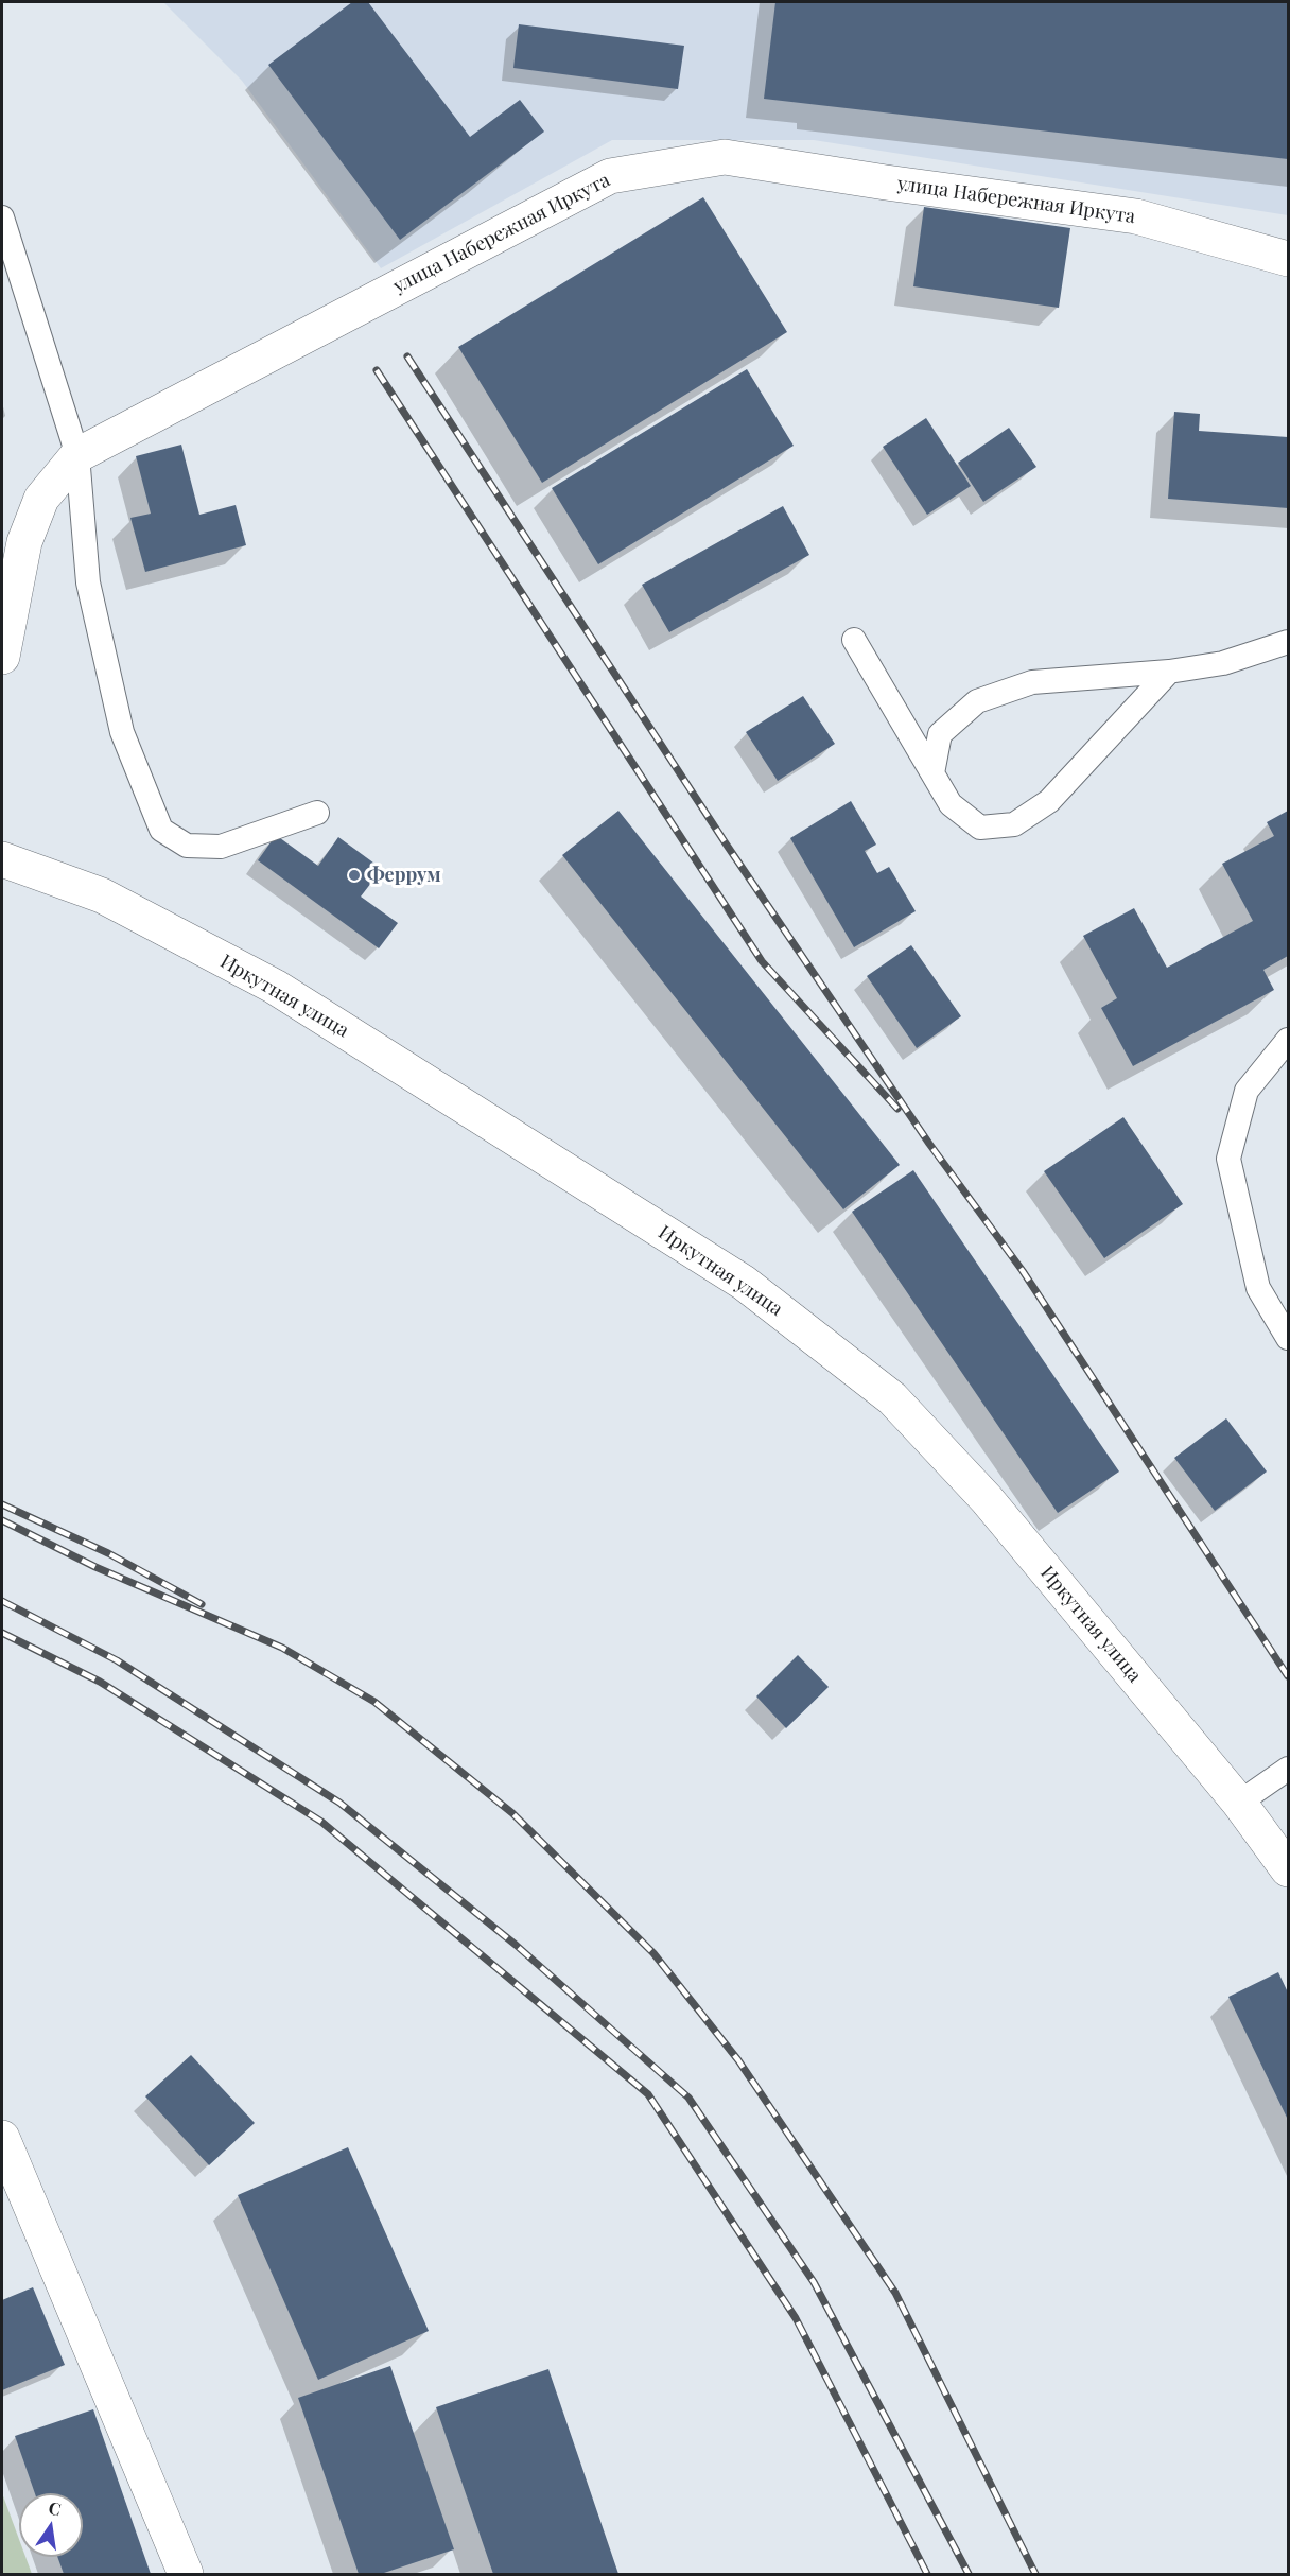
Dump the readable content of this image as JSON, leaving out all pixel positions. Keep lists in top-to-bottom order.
{
  "streets": {
    "street": ["улица Набережная Иркута", "Иркутная улица"]
  },
  "places": ["Феррум"],
  "north": "top"
}
